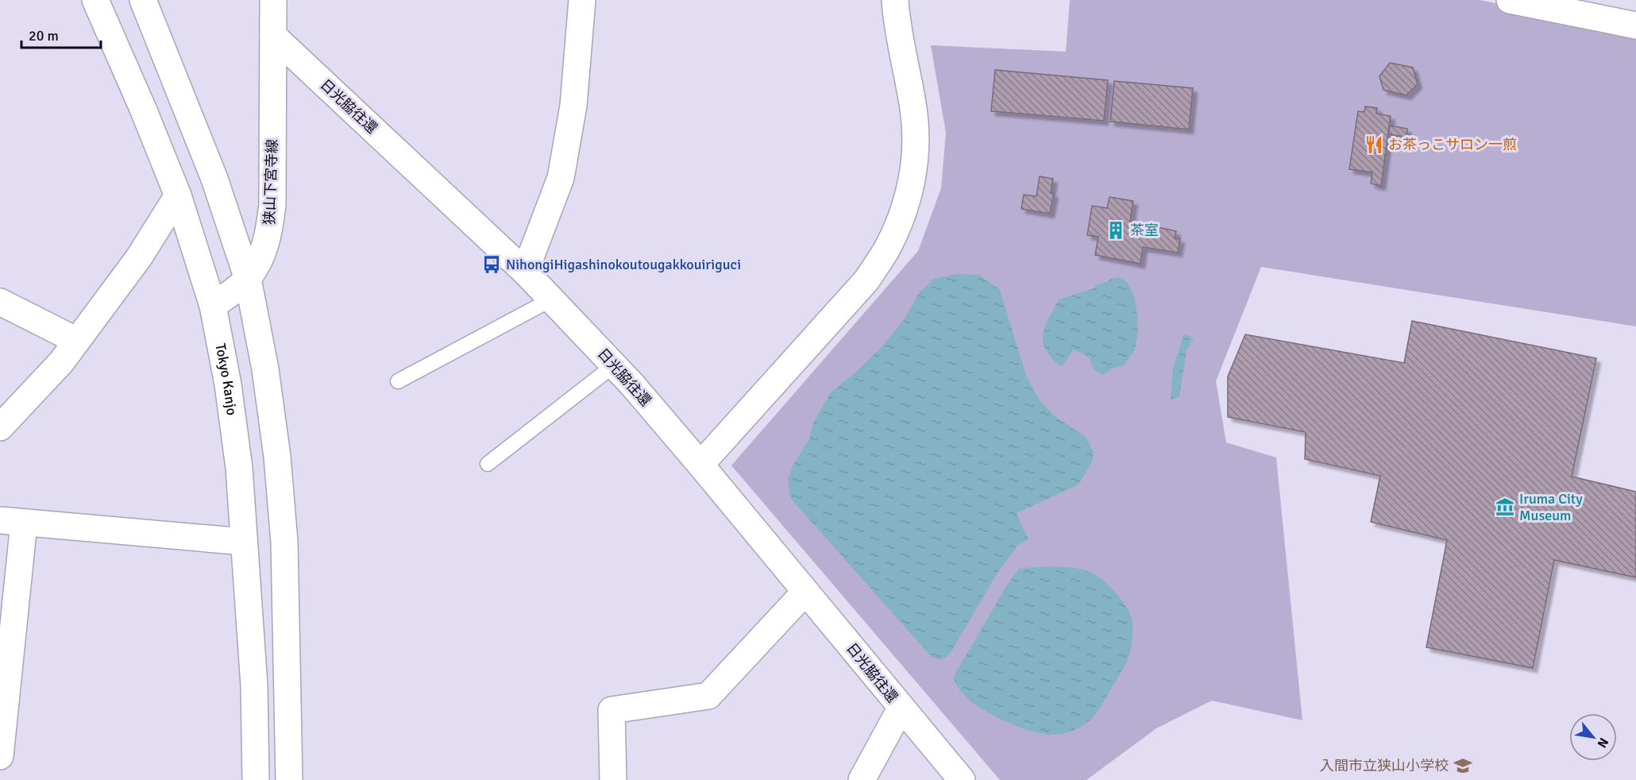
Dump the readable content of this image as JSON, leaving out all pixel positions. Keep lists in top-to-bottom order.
{
  "streets": {
    "main road": ["日光脇往還", "狭山下宮寺線", "Tokyo Kanjo"]
  },
  "crossings": [
    ["日光脇往還", "狭山下宮寺線"],
    ["狭山下宮寺線", "Tokyo Kanjo"]
  ],
  "places": {
    "restaurant": ["お茶っこサロン一煎"],
    "building": ["茶室"],
    "bus stop": ["NihongiHigashinokoutougakkouiriguci"],
    "museum": ["Iruma City Museum"],
    "school or university": ["入間市立狭山小学校"]
  },
  "scale_bar": "20 m",
  "north": "bottom right"
}
